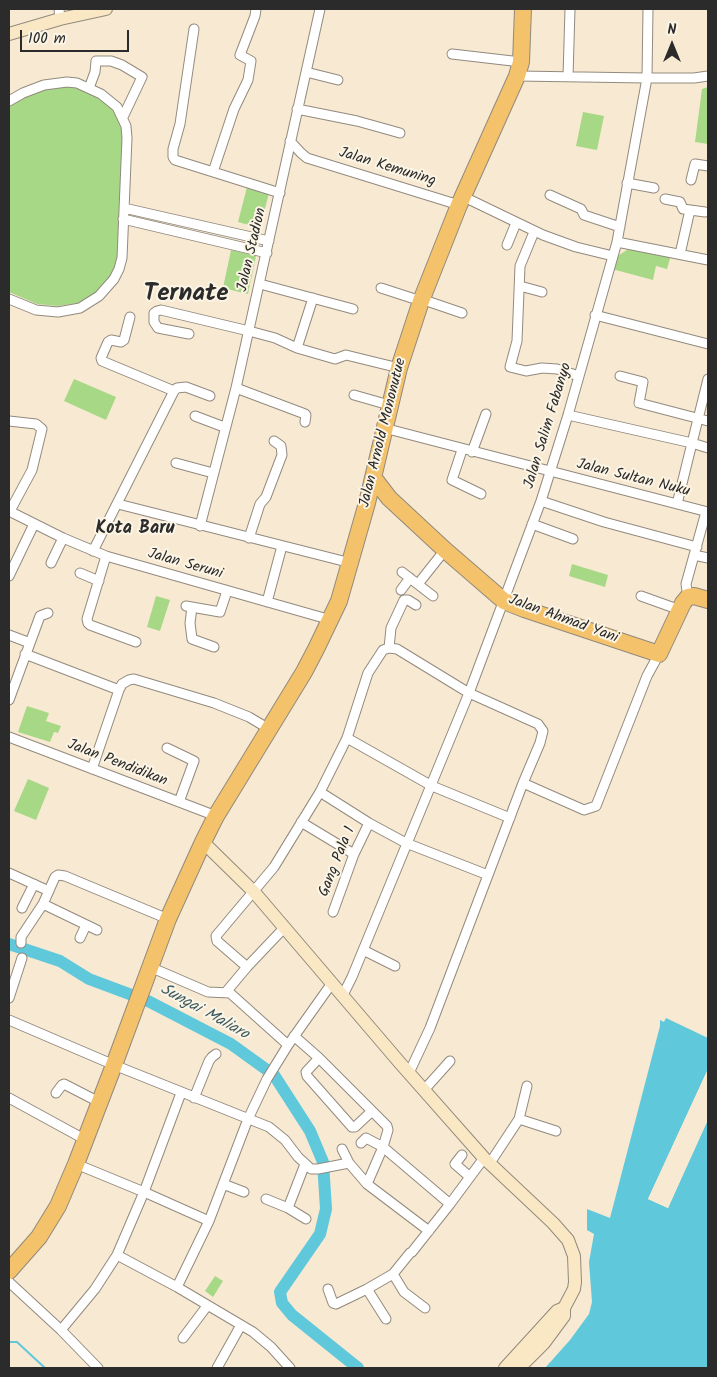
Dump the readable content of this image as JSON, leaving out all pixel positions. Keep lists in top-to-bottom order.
{
  "streets": {
    "highway": ["Jalan Arnold Mononutue", "Jalan Ahmad Yani"],
    "street": [
      "Jalan Kemuning",
      "Jalan Stadion",
      "Jalan Salim Fabanyo",
      "Jalan Sultan Nuku",
      "Jalan Seruni",
      "Jalan Pendidikan",
      "Gang Pala 1"
    ]
  },
  "crossings": [
    ["Jalan Kemuning", "Jalan Stadion"],
    ["Jalan Kemuning", "Jalan Salim Fabanyo"],
    ["Jalan Kemuning", "Jalan Arnold Mononutue"],
    ["Jalan Salim Fabanyo", "Jalan Sultan Nuku"],
    ["Jalan Salim Fabanyo", "Jalan Ahmad Yani"],
    ["Jalan Arnold Mononutue", "Jalan Sultan Nuku"],
    ["Jalan Arnold Mononutue", "Jalan Seruni"],
    ["Jalan Arnold Mononutue", "Jalan Ahmad Yani"],
    ["Jalan Arnold Mononutue", "Jalan Pendidikan"]
  ],
  "districts": ["Ternate", "Kota Baru"],
  "water": ["Sungai Maliaro"],
  "scale_bar": "100 m",
  "north": "top"
}
